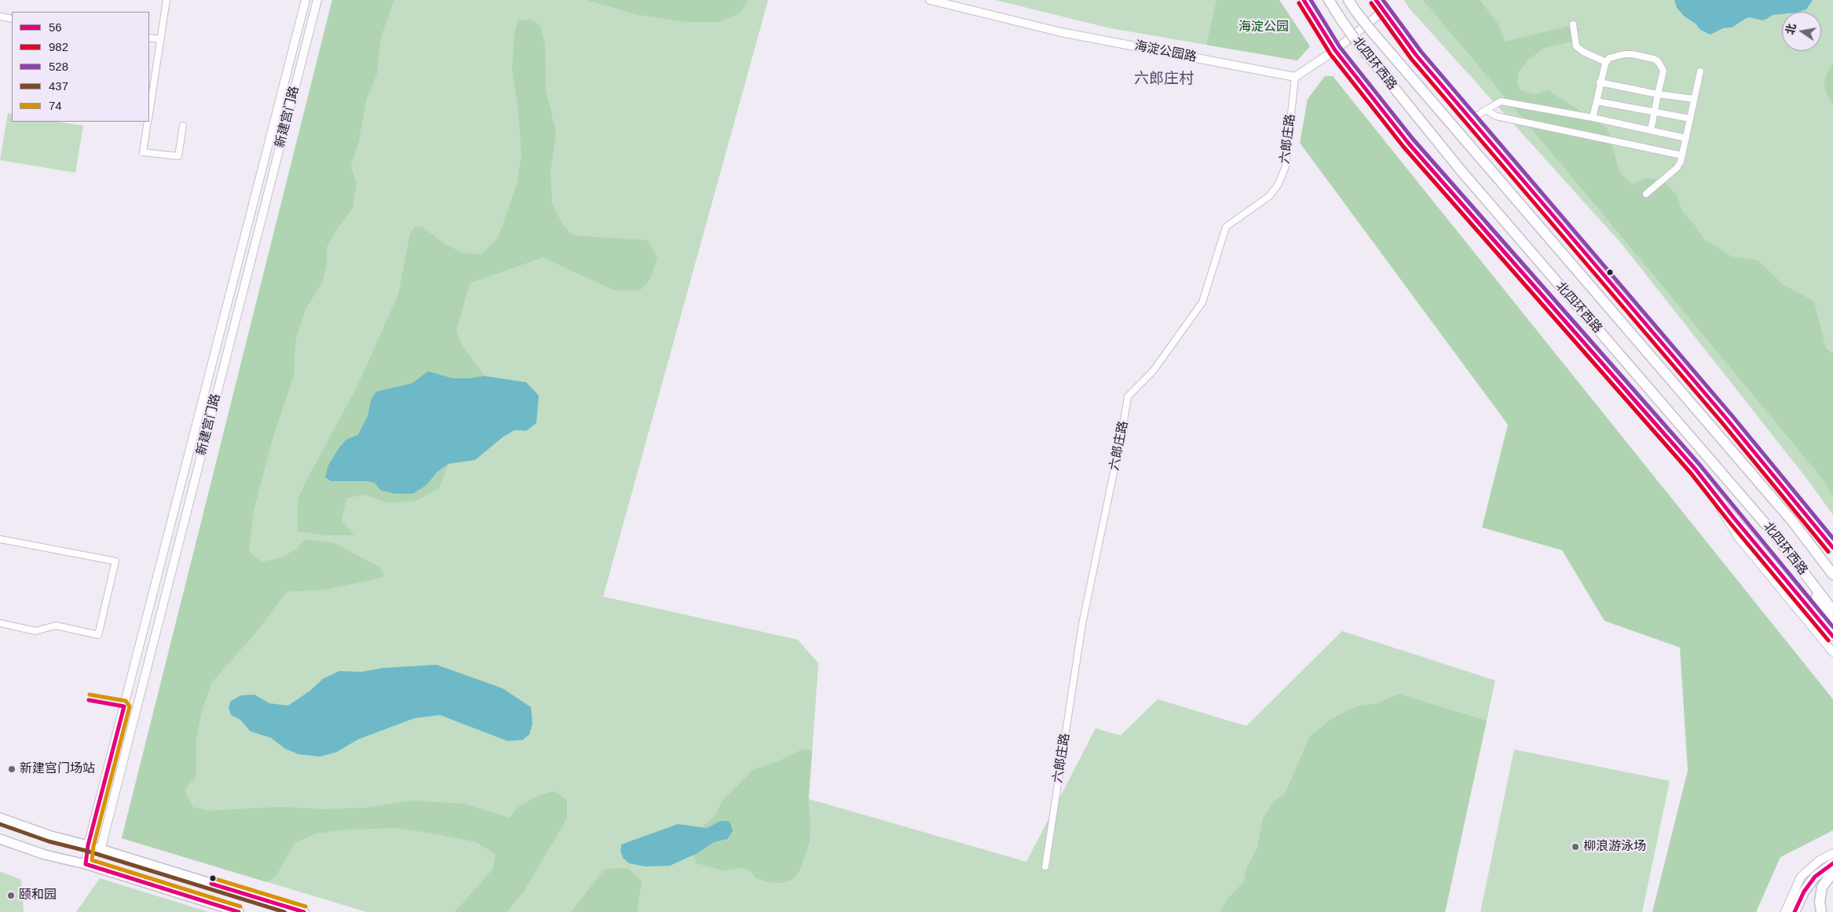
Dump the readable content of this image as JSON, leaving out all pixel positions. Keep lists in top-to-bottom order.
{
  "streets": {
    "highway": ["北四环西路"],
    "street": ["海淀公园路", "新建宫门路", "六郎庄路"]
  },
  "crossings": [
    ["海淀公园路", "六郎庄路"]
  ],
  "districts": ["六郎庄村"],
  "parks": ["海淀公园"],
  "places": ["新建宫门场站", "柳浪游泳场", "颐和园"],
  "lines": [
    "transit line 56",
    "transit line 528",
    "transit line 982",
    "transit line 74",
    "transit line 437"
  ],
  "legend": [
    "56",
    "982",
    "528",
    "437",
    "74"
  ],
  "north": "left"
}
